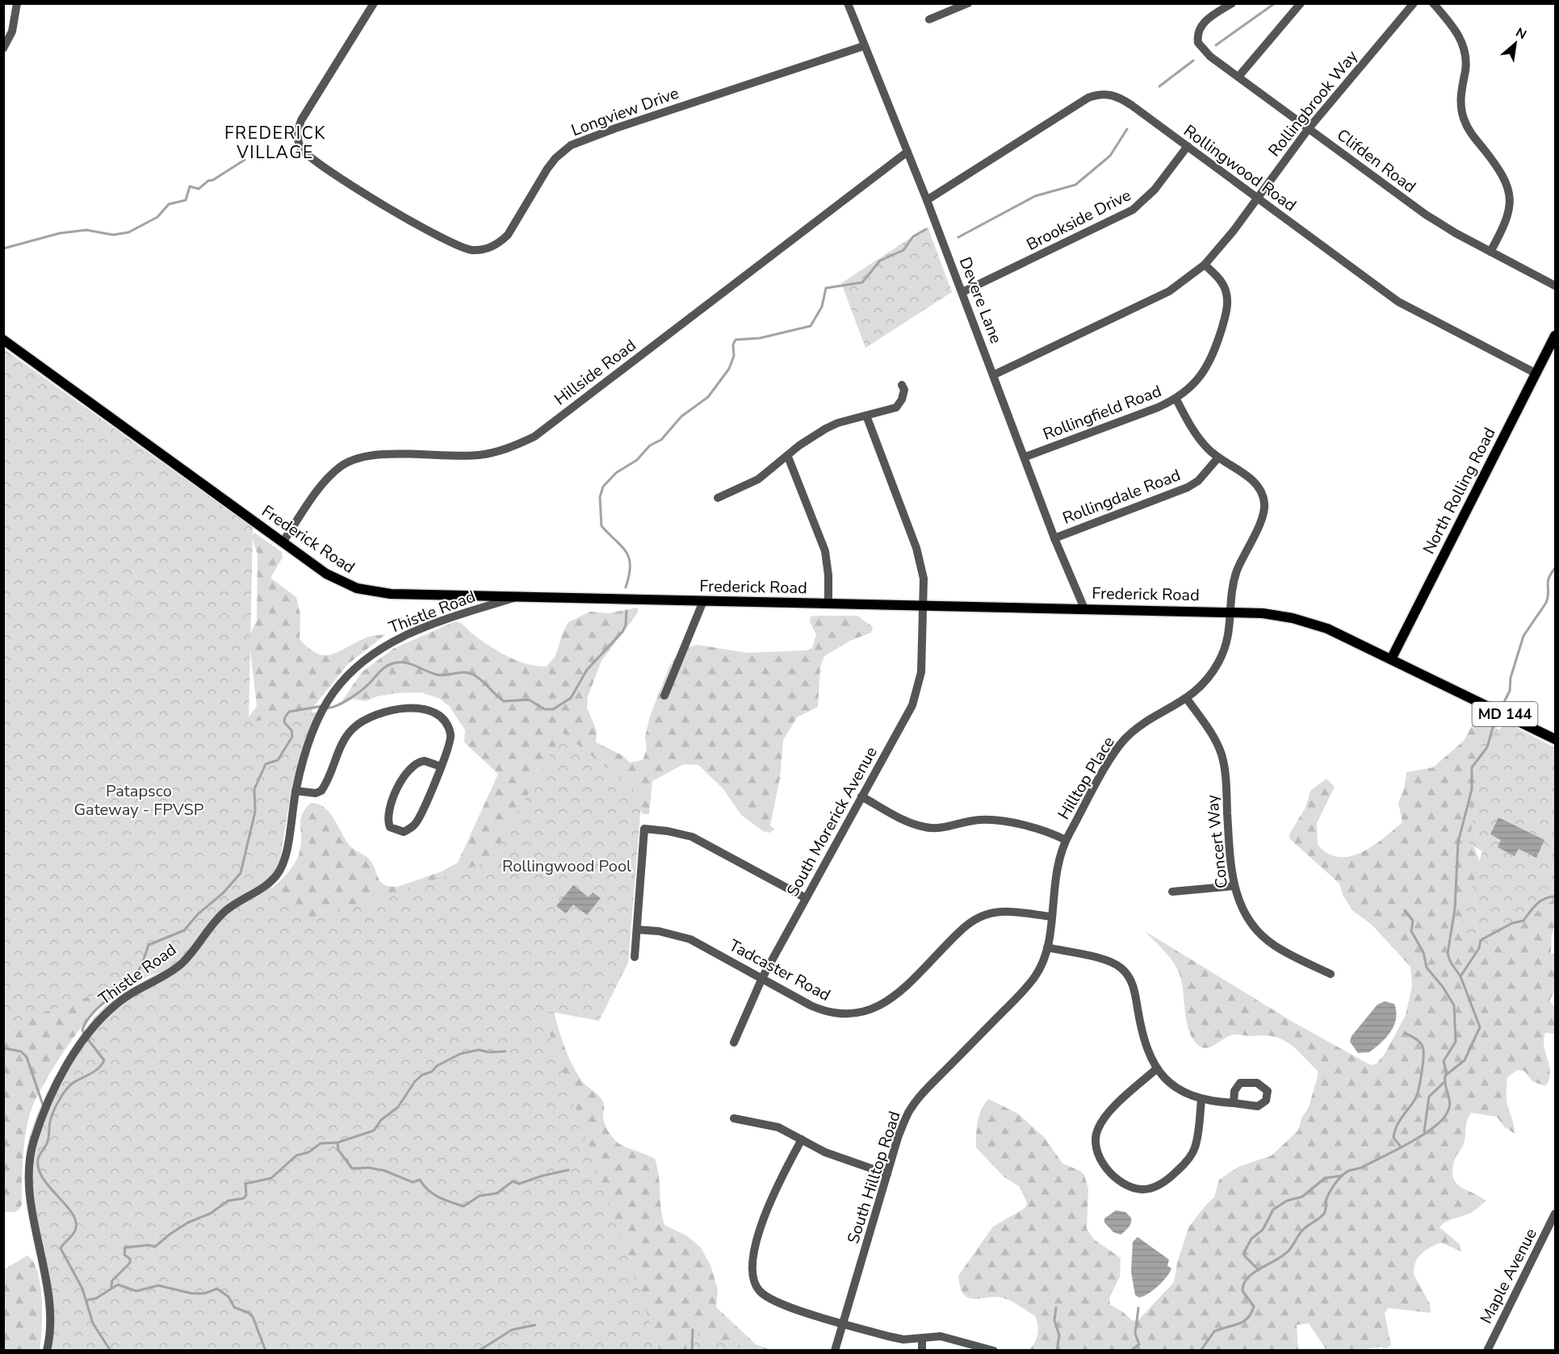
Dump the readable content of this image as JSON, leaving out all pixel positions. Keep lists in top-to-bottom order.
{
  "streets": {
    "main road": ["North Rolling Road", "Frederick Road", "MD 144"],
    "street": [
      "Rollingbrook Way",
      "Longview Drive",
      "Clifden Road",
      "Rollingwood Road",
      "Brookside Drive",
      "Devere Lane",
      "Hillside Road",
      "Rollingfield Road",
      "Rollingdale Road",
      "Thistle Road",
      "Hilltop Place",
      "South Morerick Avenue",
      "Concert Way",
      "Tadcaster Road",
      "South Hilltop Road",
      "Maple Avenue"
    ]
  },
  "crossings": [
    ["Rollingbrook Way", "Clifden Road"],
    ["Rollingbrook Way", "Rollingwood Road"],
    ["Rollingbrook Way", "Devere Lane"],
    ["Rollingbrook Way", "Rollingfield Road"],
    ["Longview Drive", "Devere Lane"],
    ["Rollingwood Road", "Brookside Drive"],
    ["Rollingwood Road", "Devere Lane"],
    ["Rollingwood Road", "North Rolling Road"],
    ["Brookside Drive", "Devere Lane"],
    ["Devere Lane", "Hillside Road"],
    ["Devere Lane", "Rollingfield Road"],
    ["Devere Lane", "Rollingdale Road"],
    ["Devere Lane", "Frederick Road"],
    ["Hillside Road", "Frederick Road"],
    ["Rollingfield Road", "Hilltop Place"],
    ["North Rolling Road", "Frederick Road"],
    ["Rollingdale Road", "Hilltop Place"],
    ["Frederick Road", "Thistle Road"],
    ["Frederick Road", "Hilltop Place"],
    ["Frederick Road", "South Morerick Avenue"],
    ["Hilltop Place", "Concert Way"],
    ["Hilltop Place", "Tadcaster Road"],
    ["Hilltop Place", "South Hilltop Road"],
    ["South Morerick Avenue", "Tadcaster Road"],
    ["Tadcaster Road", "South Hilltop Road"]
  ],
  "districts": ["FREDERICK VILLAGE"],
  "parks": ["Patapsco Gateway - FPVSP", "Rollingwood Pool"],
  "north": "top right"
}
